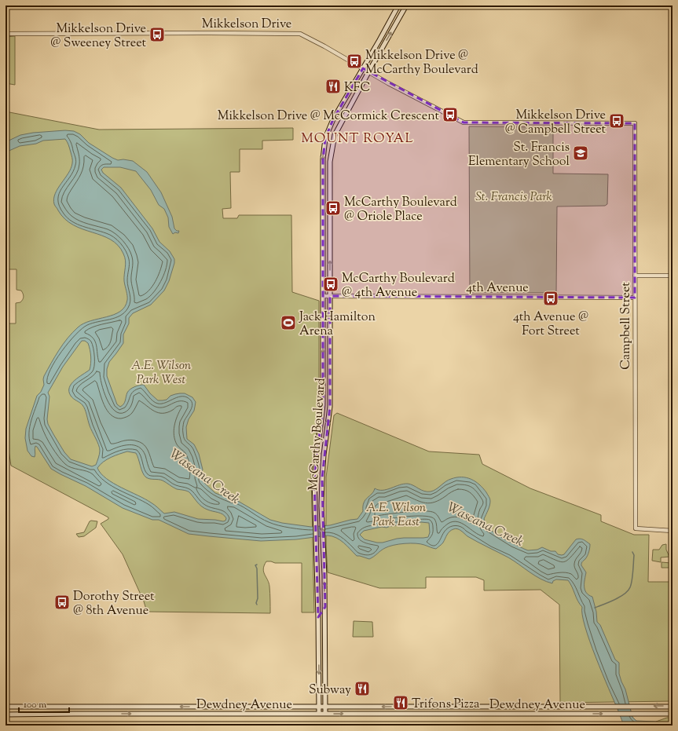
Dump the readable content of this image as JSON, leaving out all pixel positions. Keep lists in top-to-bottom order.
{
  "streets": {
    "main road": ["McCarthy Boulevard", "Dewdney Avenue"],
    "street": ["Mikkelson Drive", "4th Avenue", "Campbell Street"]
  },
  "crossings": [
    ["Mikkelson Drive", "Campbell Street"],
    ["Mikkelson Drive", "McCarthy Boulevard"],
    ["4th Avenue", "Campbell Street"],
    ["4th Avenue", "McCarthy Boulevard"],
    ["McCarthy Boulevard", "Dewdney Avenue"]
  ],
  "districts": ["MOUNT ROYAL"],
  "water": ["Wascana Creek"],
  "parks": ["St. Francis Park", "A.E. Wilson Park West", "A.E. Wilson Park East"],
  "places": {
    "bus stop": [
      "Mikkelson Drive @ Sweeney Street",
      "Mikkelson Drive @ McCarthy Boulevard",
      "Mikkelson Drive @ McCormick Crescent",
      "Mikkelson Drive @ Campbell Street",
      "McCarthy Boulevard @ Oriole Place",
      "McCarthy Boulevard @ 4th Avenue",
      "4th Avenue @ Fort Street",
      "Dorothy Street @ 8th Avenue"
    ],
    "restaurant": ["KFC", "Subway", "Trifons Pizza"],
    "school or university": ["St. Francis Elementary School"],
    "sports": ["Jack Hamilton Arena"]
  },
  "scale_bar": "100 m"
}
